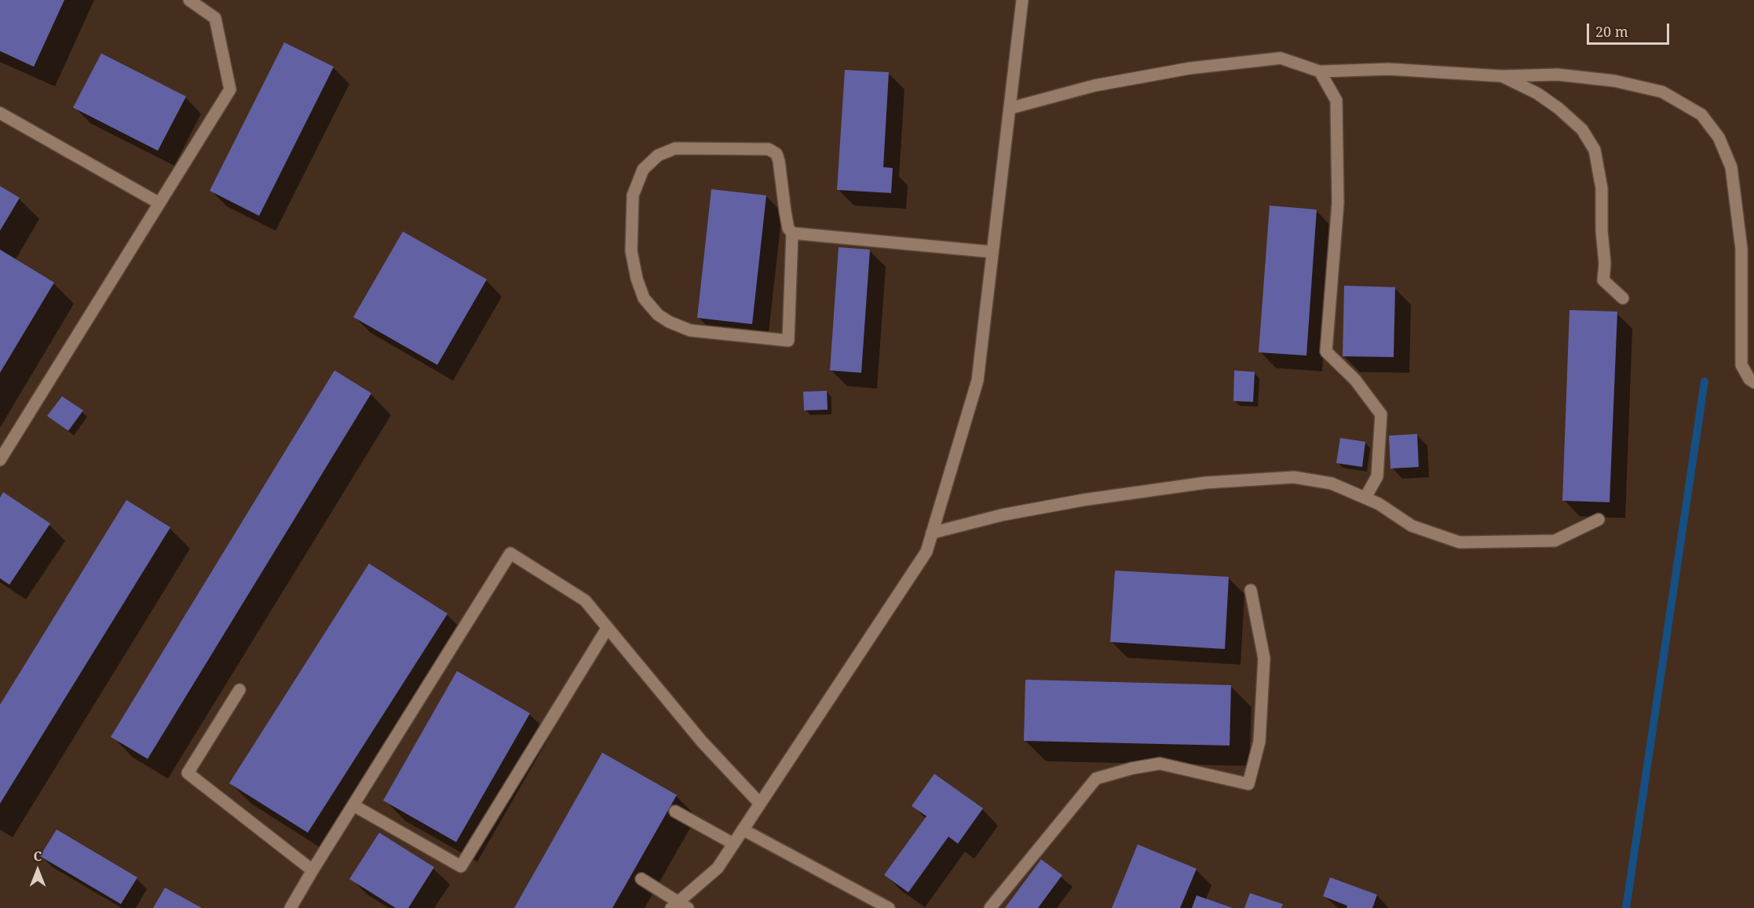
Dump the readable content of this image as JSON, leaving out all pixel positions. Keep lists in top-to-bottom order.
{
  "scale_bar": "20 m",
  "north": "top"
}
